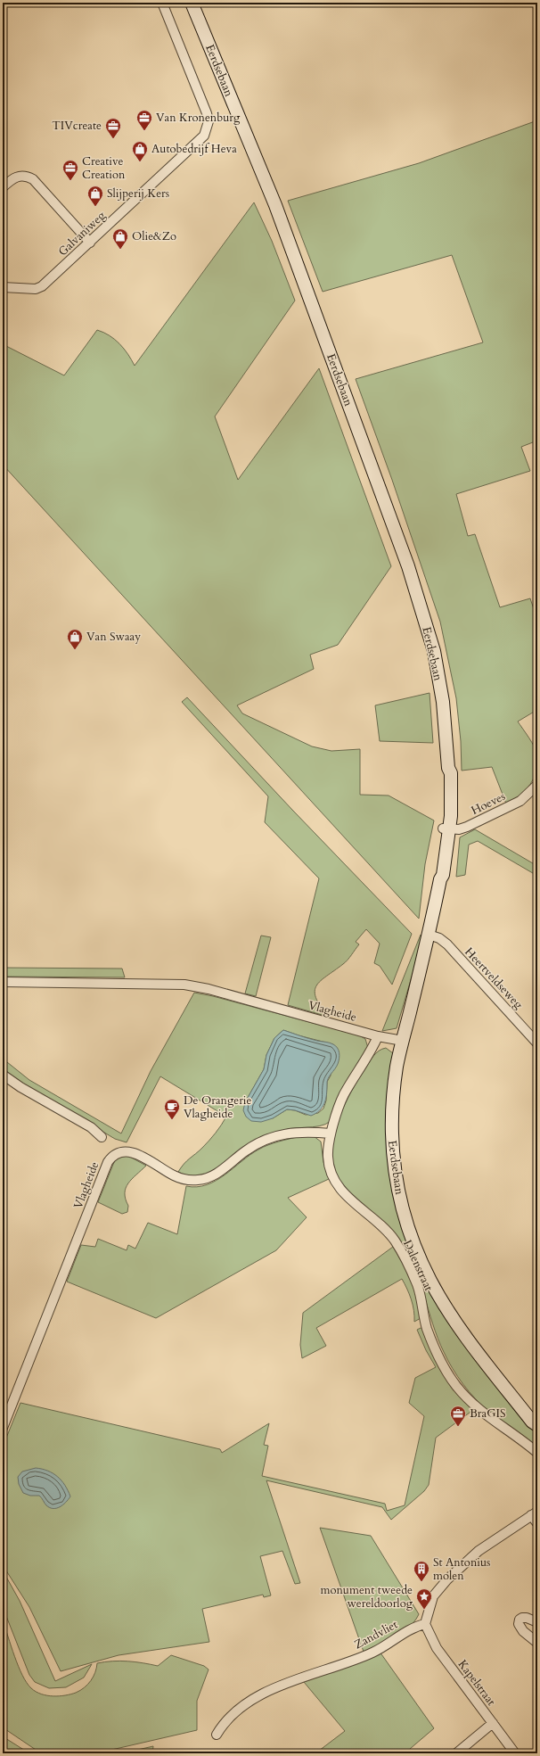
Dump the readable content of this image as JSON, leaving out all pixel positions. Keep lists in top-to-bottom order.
{
  "streets": {
    "main road": ["Eerdsebaan"],
    "street": [
      "Galvaniweg",
      "Hoeves",
      "Heertveldseweg",
      "Vlagheide",
      "Dalenstraat",
      "Zandvliet",
      "Kapelstraat"
    ]
  },
  "crossings": [
    ["Eerdsebaan", "Hoeves"],
    ["Eerdsebaan", "Heertveldseweg"],
    ["Eerdsebaan", "Vlagheide"],
    ["Vlagheide", "Dalenstraat"],
    ["Zandvliet", "Kapelstraat"]
  ],
  "places": {
    "office": [
      "Van Kronenburg",
      "TIVcreate",
      "Creative Creation",
      "BraGIS"
    ],
    "shop": [
      "Autobedrijf Heva",
      "Slijperij Kers",
      "Olie&Zo",
      "Van Swaay"
    ],
    "cafe": ["De Orangerie Vlagheide"],
    "building": ["St Antonius molen"],
    "place": ["monument tweede wereldoorlog"]
  }
}
